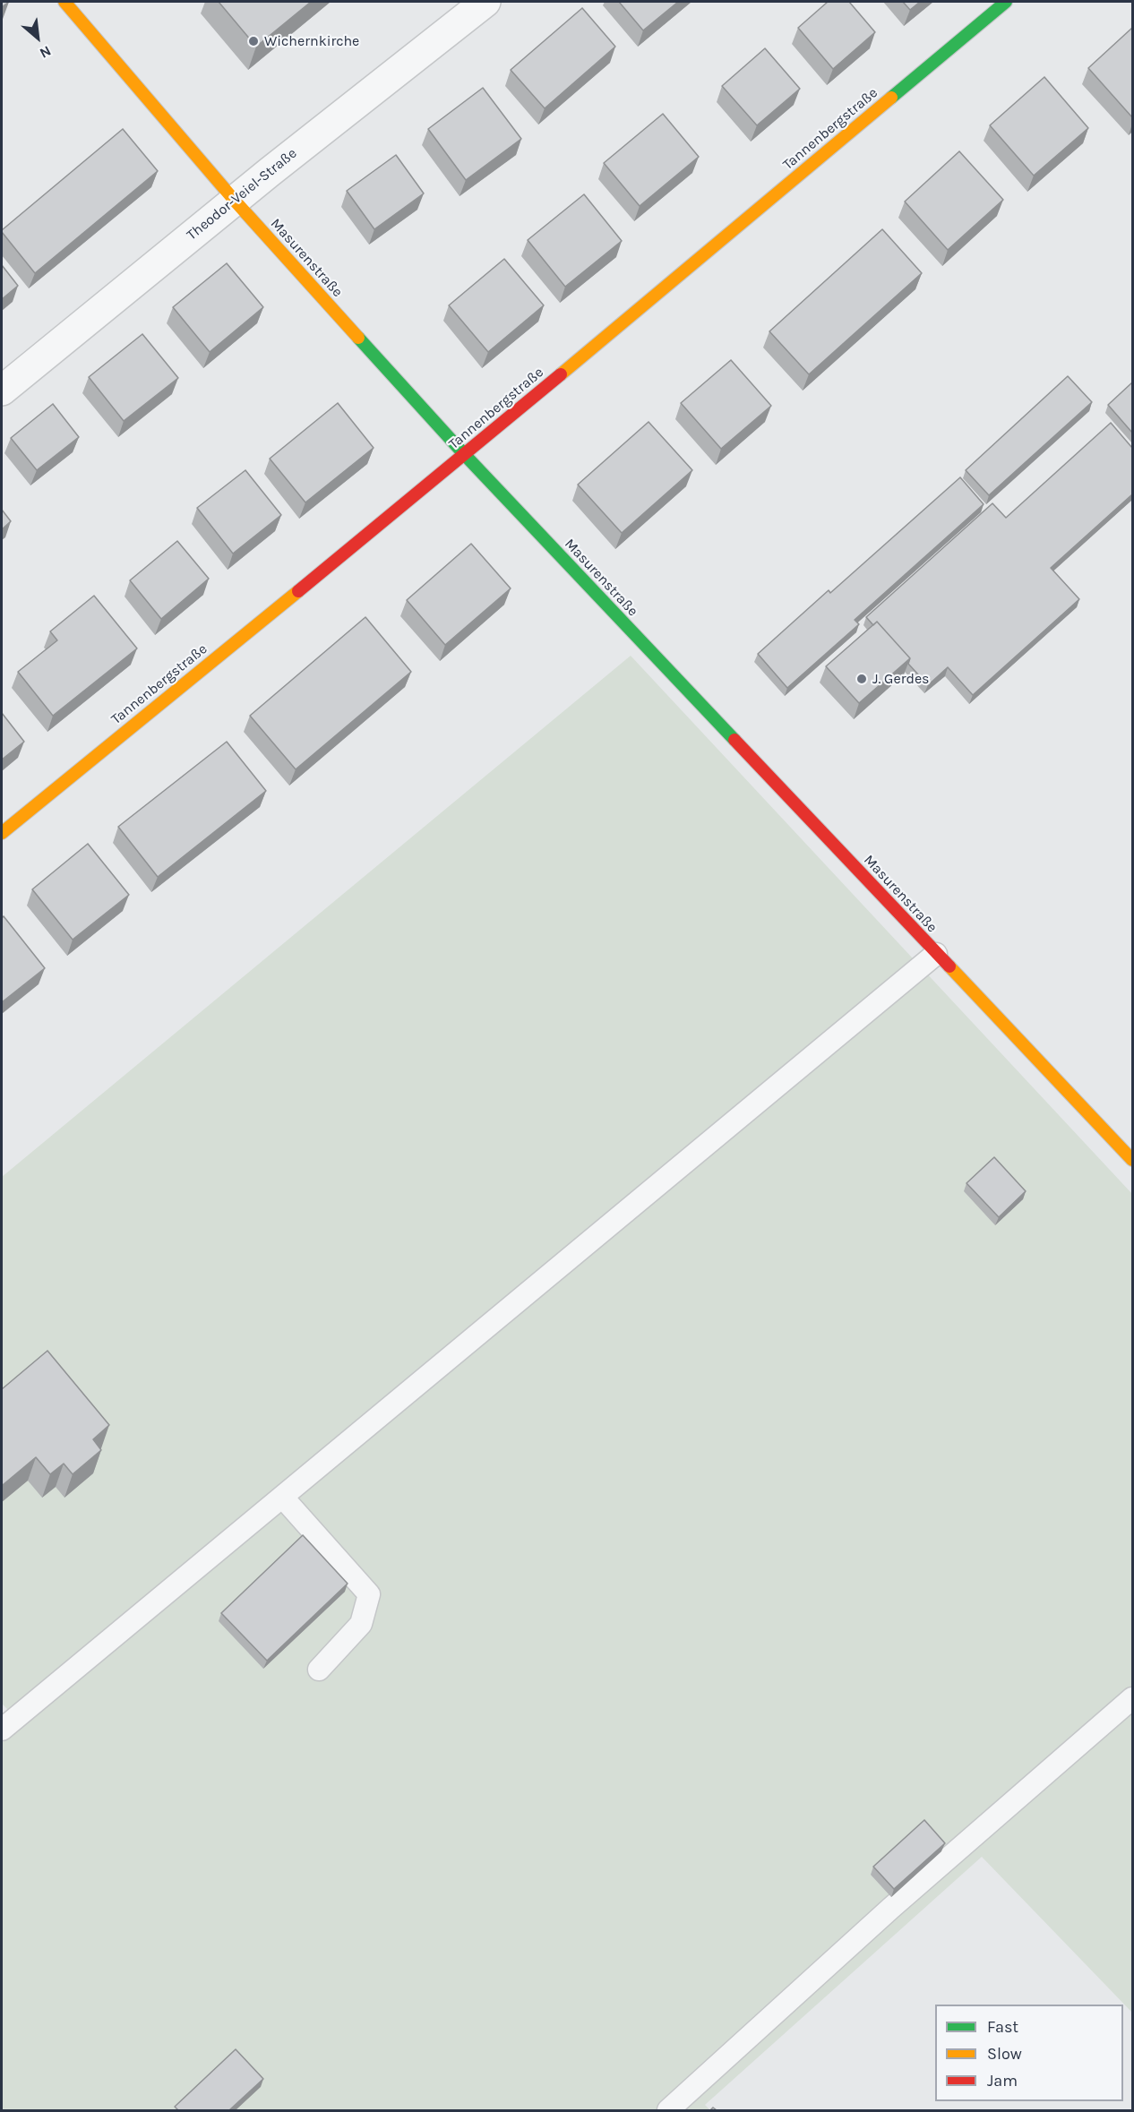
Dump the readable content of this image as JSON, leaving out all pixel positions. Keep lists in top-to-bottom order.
{
  "streets": {
    "street": ["Tannenbergstraße", "Theodor-Veiel-Straße", "Masurenstraße"]
  },
  "crossings": [
    ["Tannenbergstraße", "Masurenstraße"],
    ["Theodor-Veiel-Straße", "Masurenstraße"]
  ],
  "places": ["Wichernkirche", "J. Gerdes"],
  "legend": ["Fast", "Slow", "Jam"],
  "north": "bottom right"
}
